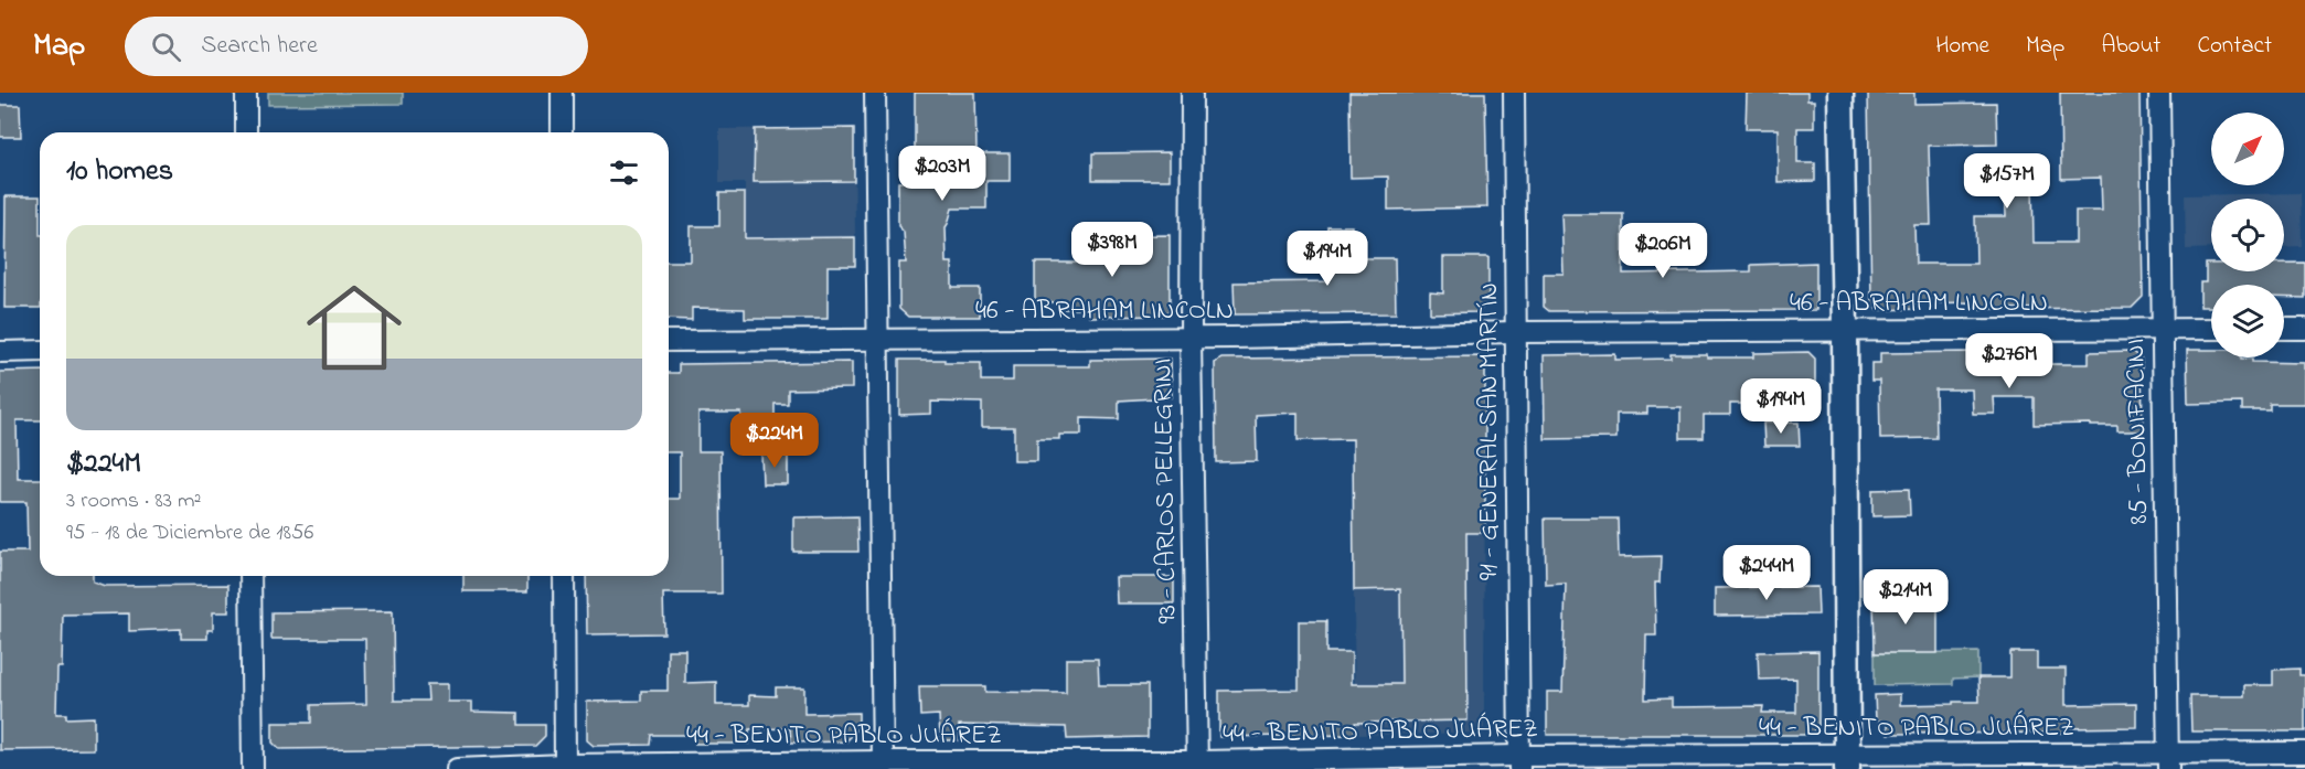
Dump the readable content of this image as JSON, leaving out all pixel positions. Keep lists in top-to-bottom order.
{
  "streets": {
    "street": [
      "46 - ABRAHAM LINCOLN",
      "91 - GENERAL SAN MARTÍN",
      "85 - BONIFACINI",
      "93 - CARLOS PELLEGRINI",
      "44 - BENITO PABLO JUÁREZ"
    ]
  },
  "crossings": [
    ["46 - ABRAHAM LINCOLN", "91 - GENERAL SAN MARTÍN"],
    ["46 - ABRAHAM LINCOLN", "85 - BONIFACINI"],
    ["46 - ABRAHAM LINCOLN", "93 - CARLOS PELLEGRINI"],
    ["91 - GENERAL SAN MARTÍN", "44 - BENITO PABLO JUÁREZ"],
    ["85 - BONIFACINI", "44 - BENITO PABLO JUÁREZ"],
    ["93 - CARLOS PELLEGRINI", "44 - BENITO PABLO JUÁREZ"]
  ],
  "north": "top right",
  "page": {
    "header": "Map",
    "search": "Search here",
    "nav": [
      "Home",
      "Map",
      "About",
      "Contact"
    ],
    "heading": "10 homes",
    "price": [
      "$203M",
      "$157M",
      "$398M",
      "$206M",
      "$194M",
      "$276M",
      "$194M",
      "$224M",
      "$244M",
      "$214M"
    ],
    "list": [
      {
        "name": "$224M",
        "note": "3 rooms · 83 m² · 95 - 18 de Diciembre de 1856"
      }
    ]
  }
}
